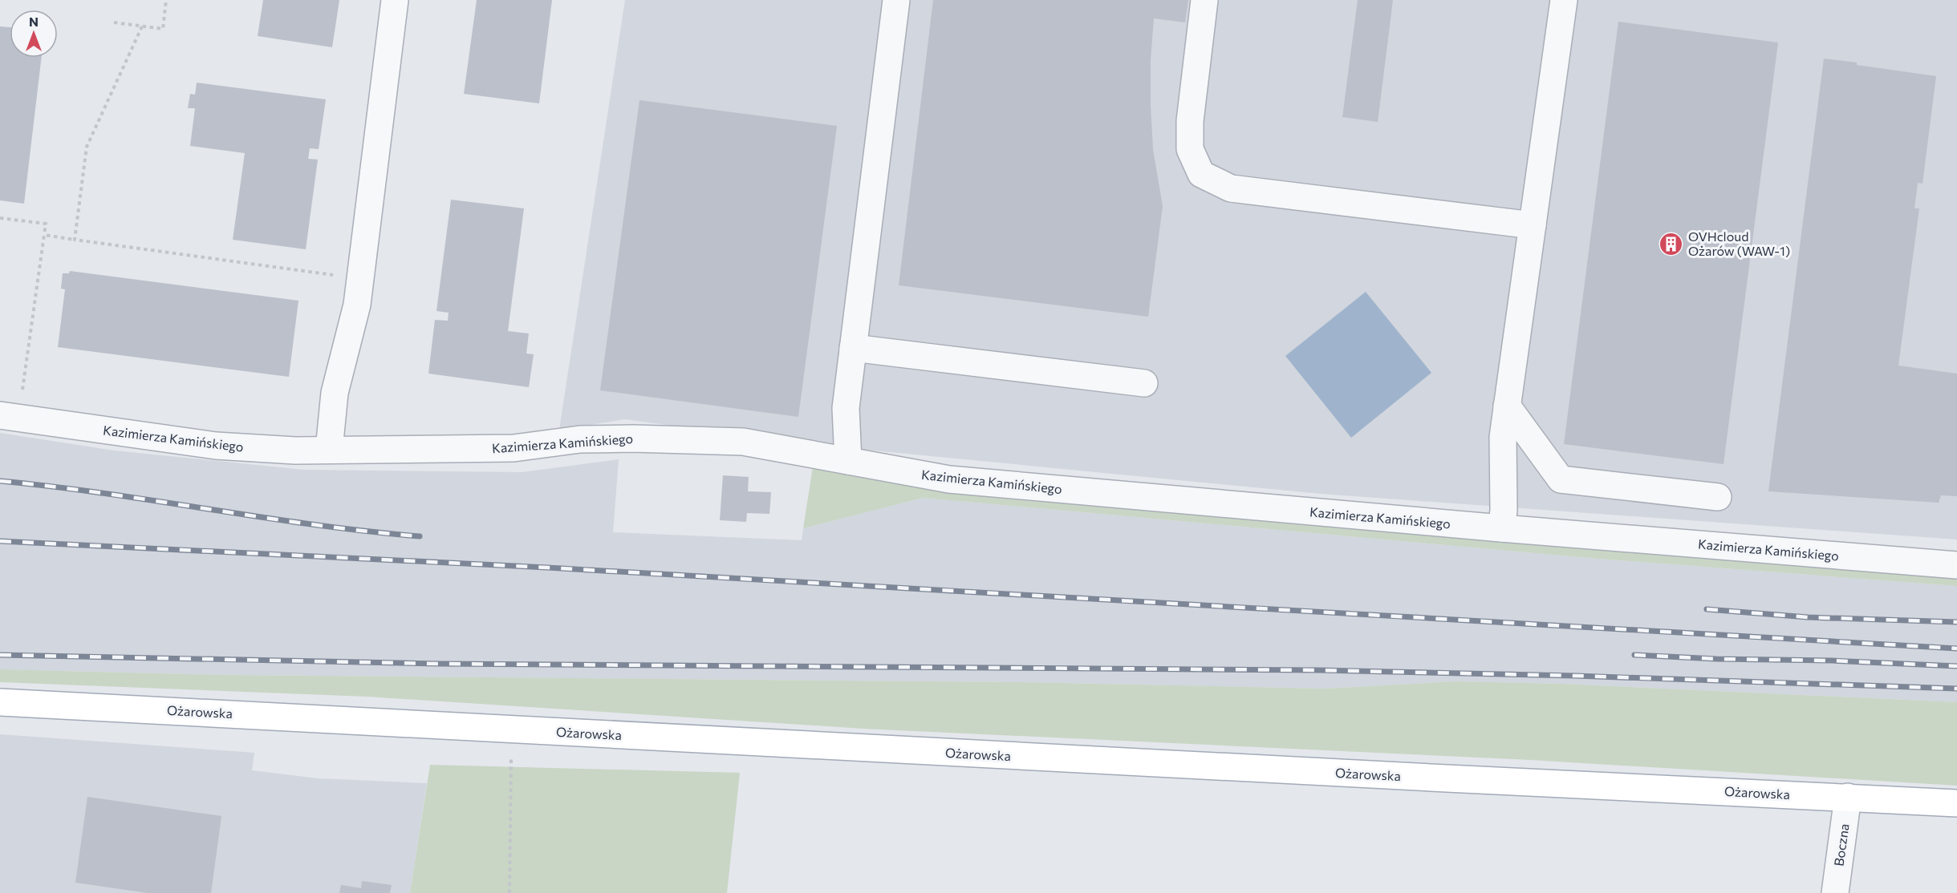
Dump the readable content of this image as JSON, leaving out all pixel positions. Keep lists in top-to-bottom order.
{
  "streets": {
    "main road": ["Ożarowska"],
    "street": ["Kazimierza Kamińskiego", "Boczna"]
  },
  "crossings": [
    ["Ożarowska", "Boczna"]
  ],
  "places": {
    "building": ["OVHcloud Ożarów (WAW-1)"]
  },
  "north": "top"
}
